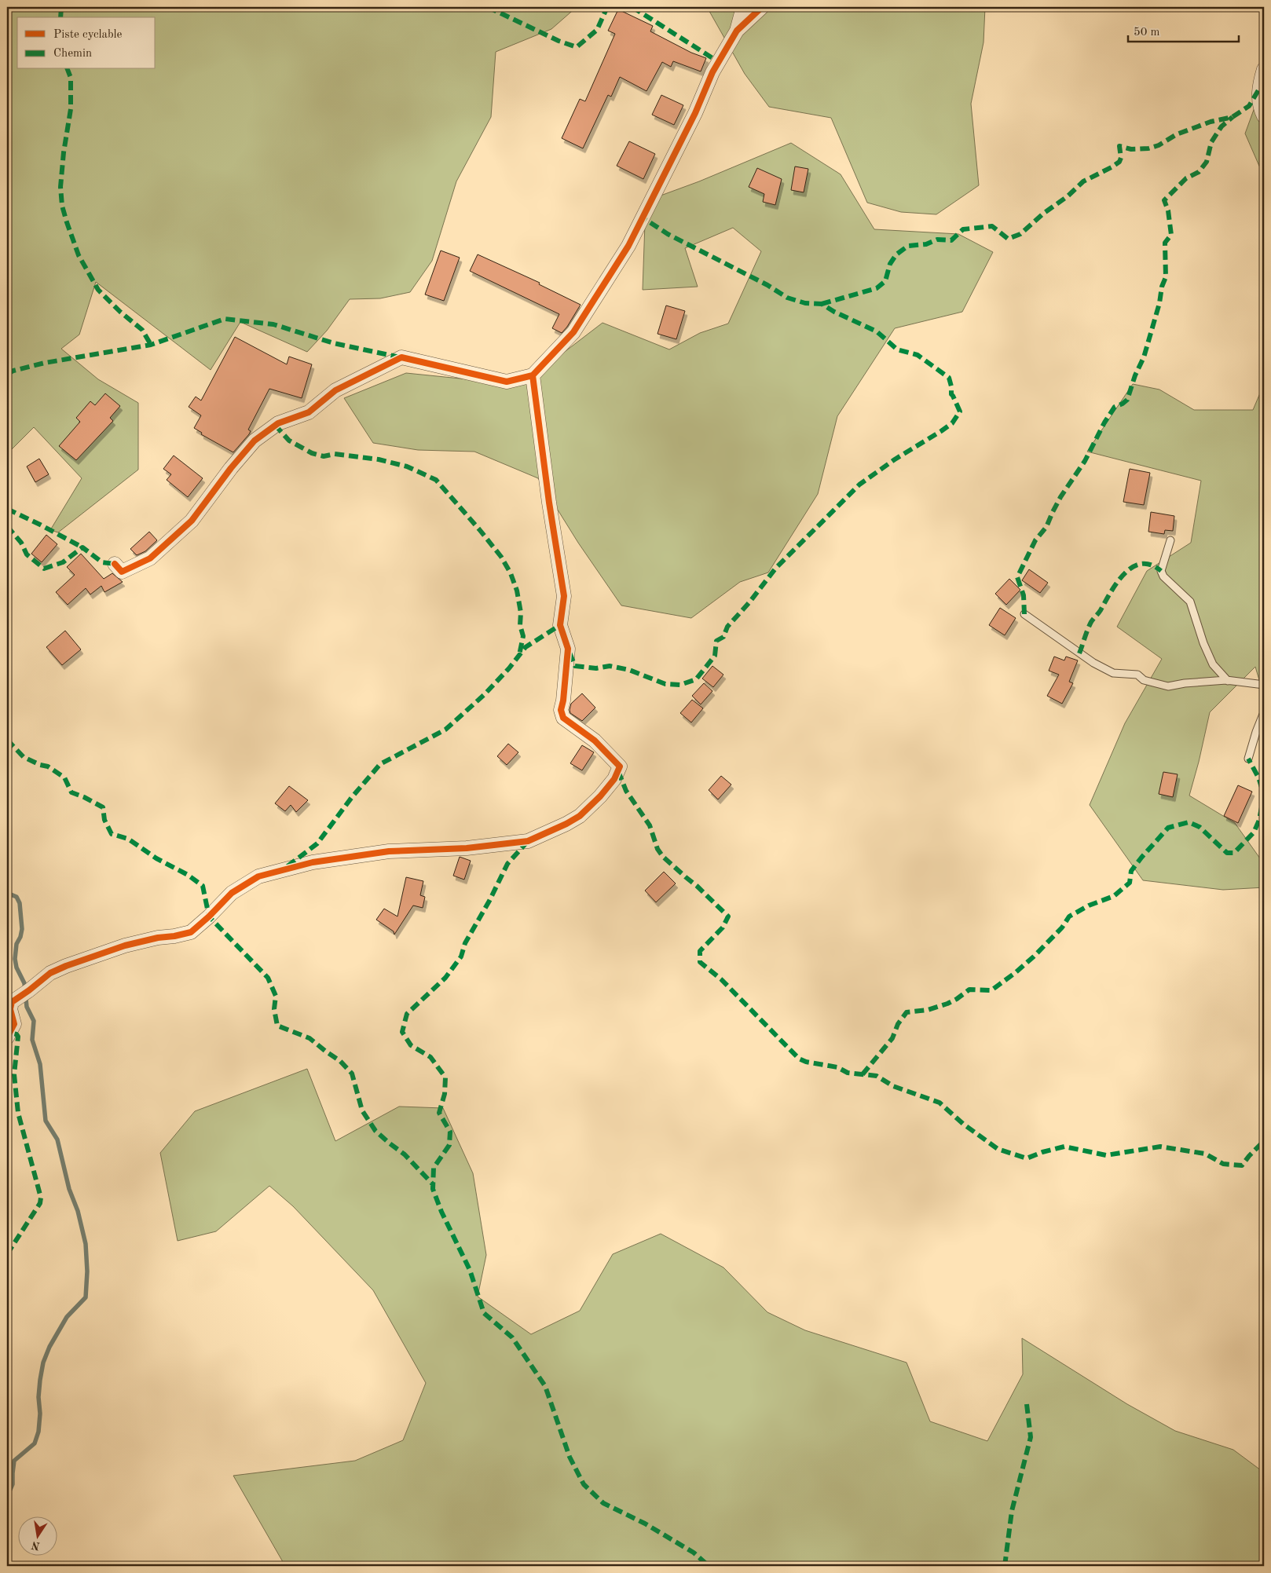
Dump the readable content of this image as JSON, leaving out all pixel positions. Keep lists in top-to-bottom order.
{
  "legend": ["Piste cyclable", "Chemin"],
  "scale_bar": "50 m",
  "north": "bottom"
}
